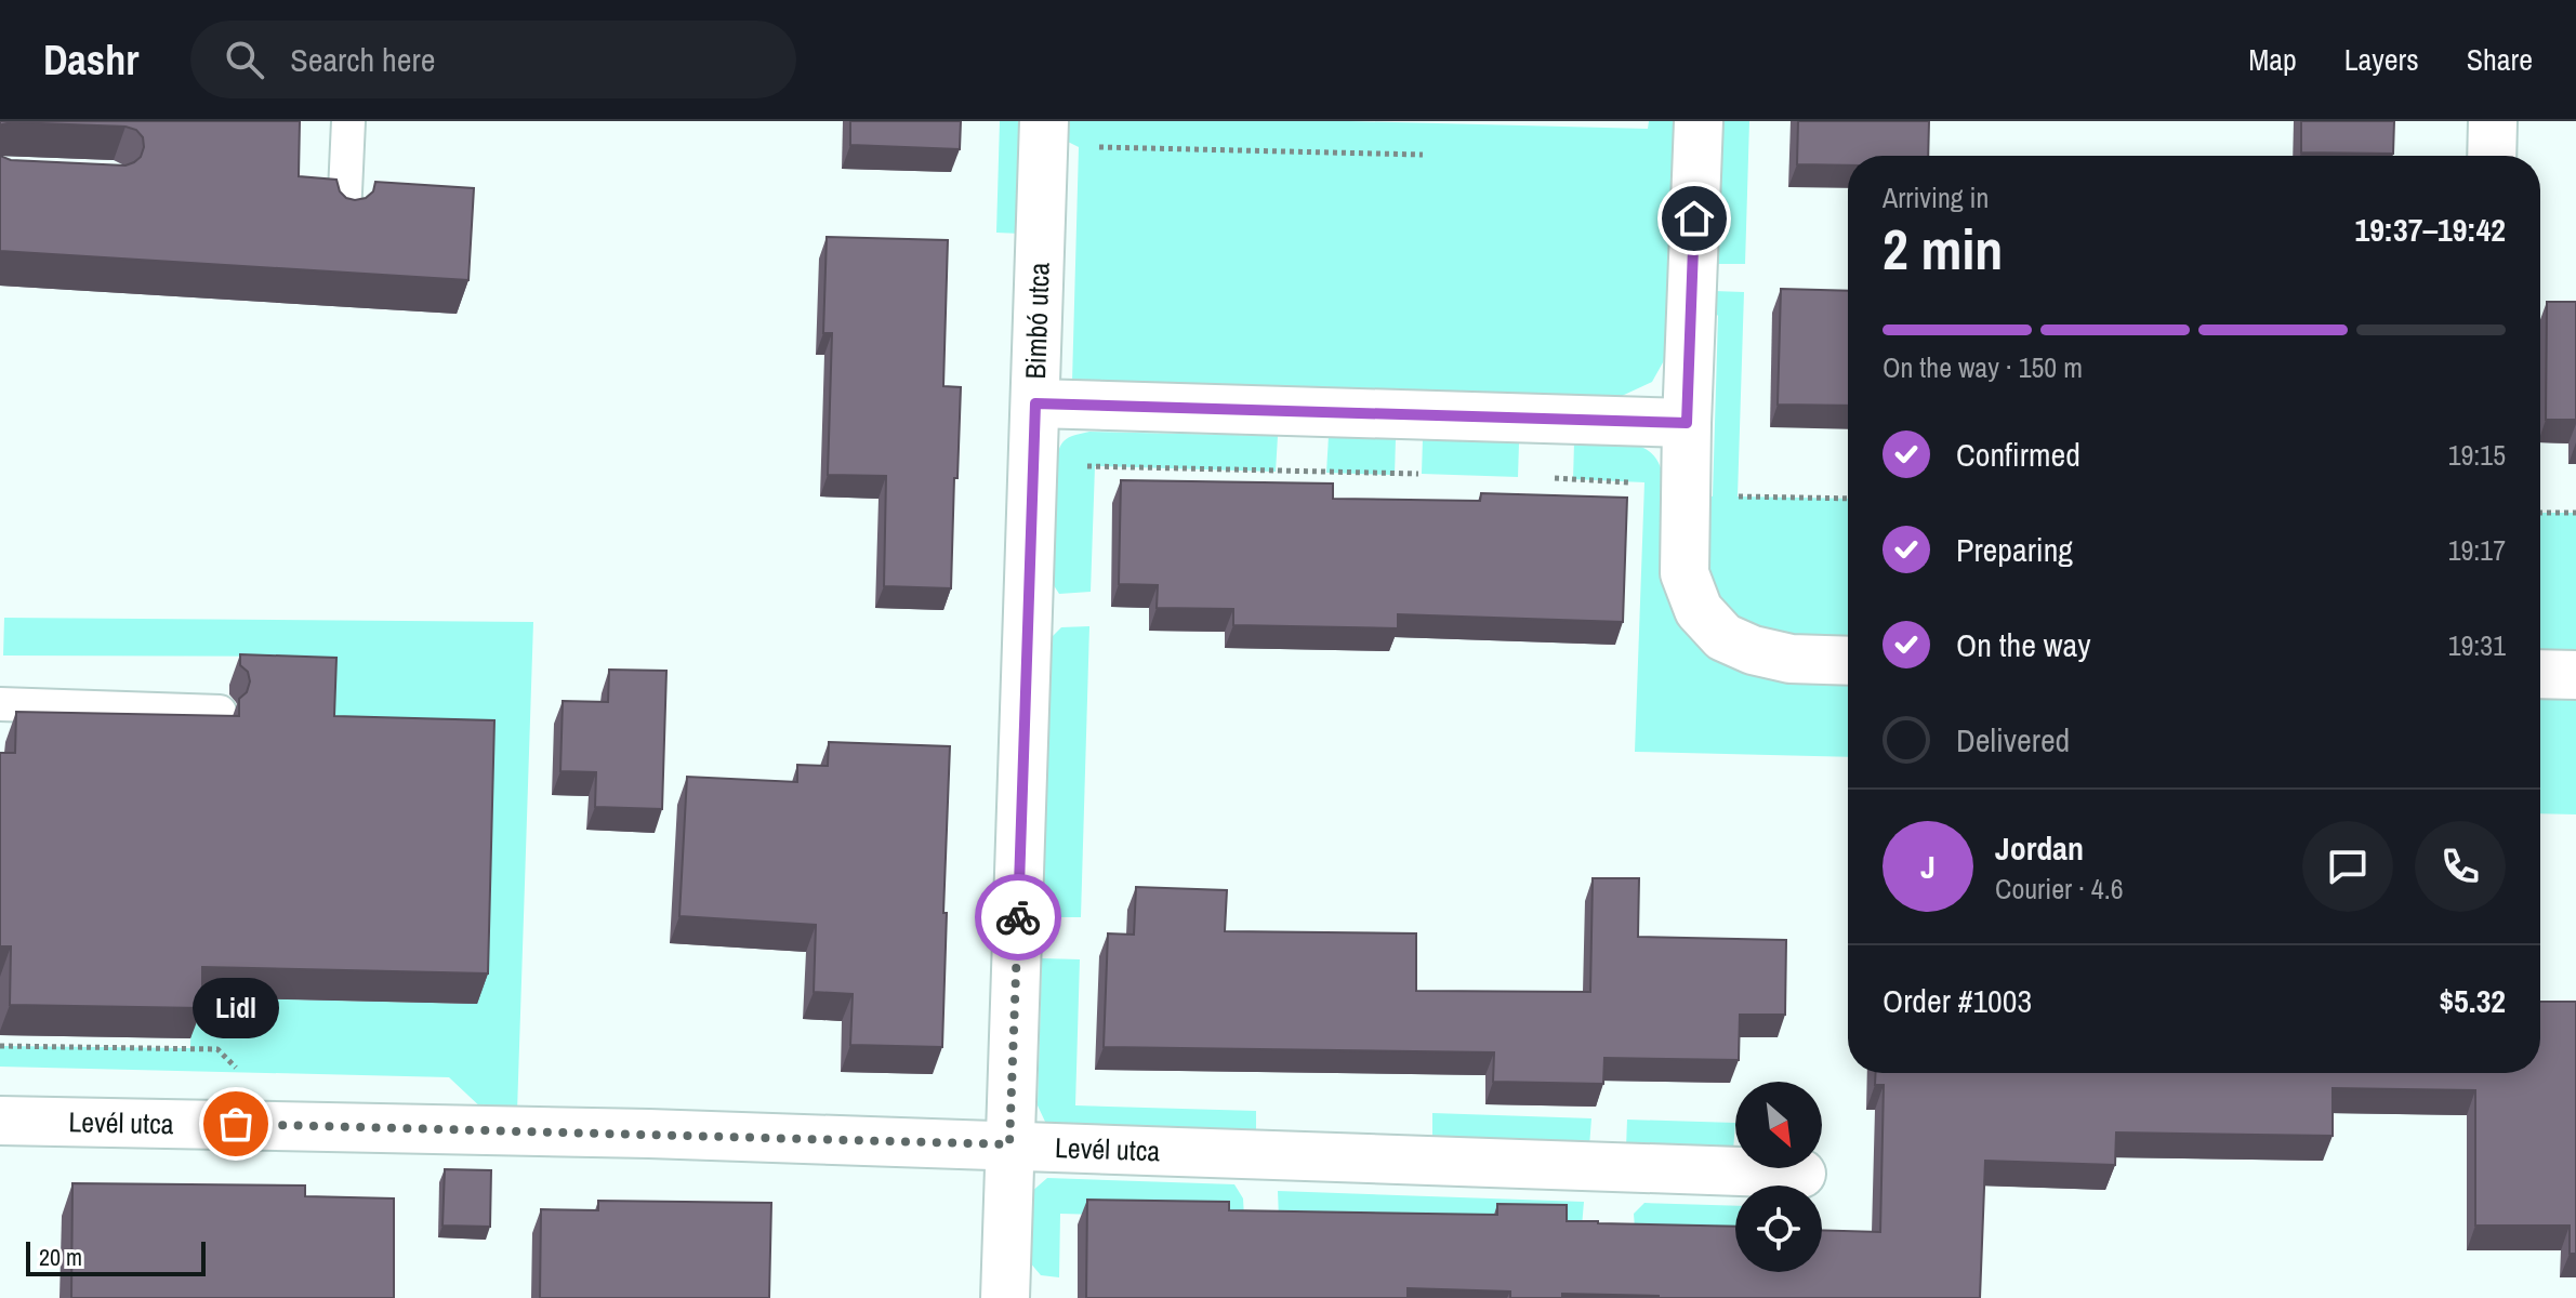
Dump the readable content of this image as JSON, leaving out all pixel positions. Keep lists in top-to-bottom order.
{
  "streets": {
    "street": ["Bimbó utca", "Levél utca"]
  },
  "crossings": [
    ["Bimbó utca", "Levél utca"]
  ],
  "places": ["Lidl"],
  "scale_bar": "20 m",
  "north": "bottom right",
  "page": {
    "header": "Dashr",
    "search": "Search here",
    "nav": ["Map", "Layers", "Share"],
    "heading": ["2 min", "Arriving in", "19:37–19:42"],
    "panel": [
      "Jordan",
      "Courier · 4.6",
      "Order #1003",
      "$5.32"
    ],
    "bar": "On the way · 150 m",
    "list": [
      ["Confirmed", "19:15"],
      ["Preparing", "19:17"],
      ["On the way", "19:31"],
      "Delivered"
    ],
    "round": "J",
    "bubble": "Lidl",
    "scale": "20 m"
  }
}
